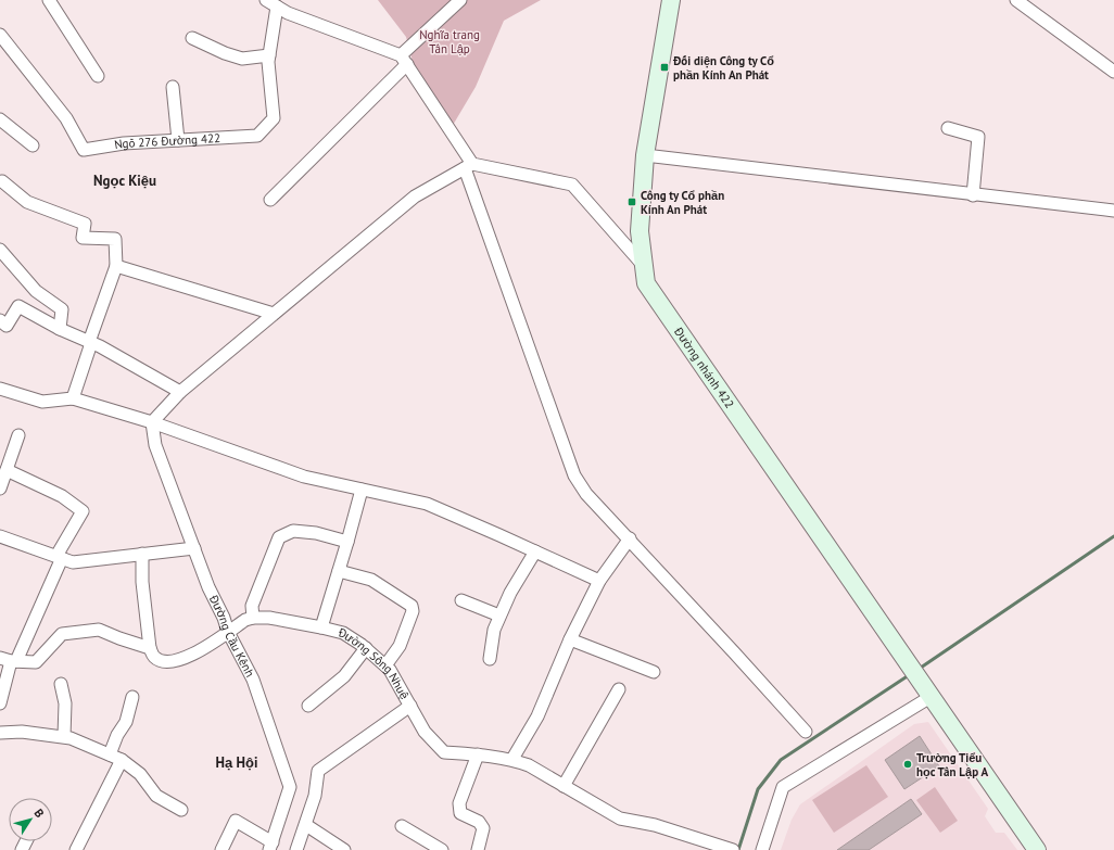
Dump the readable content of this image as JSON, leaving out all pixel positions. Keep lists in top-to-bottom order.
{
  "streets": {
    "street": [
      "Ngõ 276 Đường 422",
      "Đường nhánh 422",
      "Đường Cầu Kênh",
      "Đường Sông Nhuệ"
    ]
  },
  "districts": ["Ngọc Kiệu", "Hạ Hội"],
  "parks": ["Nghĩa trang Tân Lập"],
  "places": {
    "transit": ["Đối diện Công ty Cổ phần Kính An Phát", "Công ty Cổ phần Kính An Phát"],
    "other": ["Trường Tiểu học Tân Lập A"]
  },
  "north": "top right"
}
